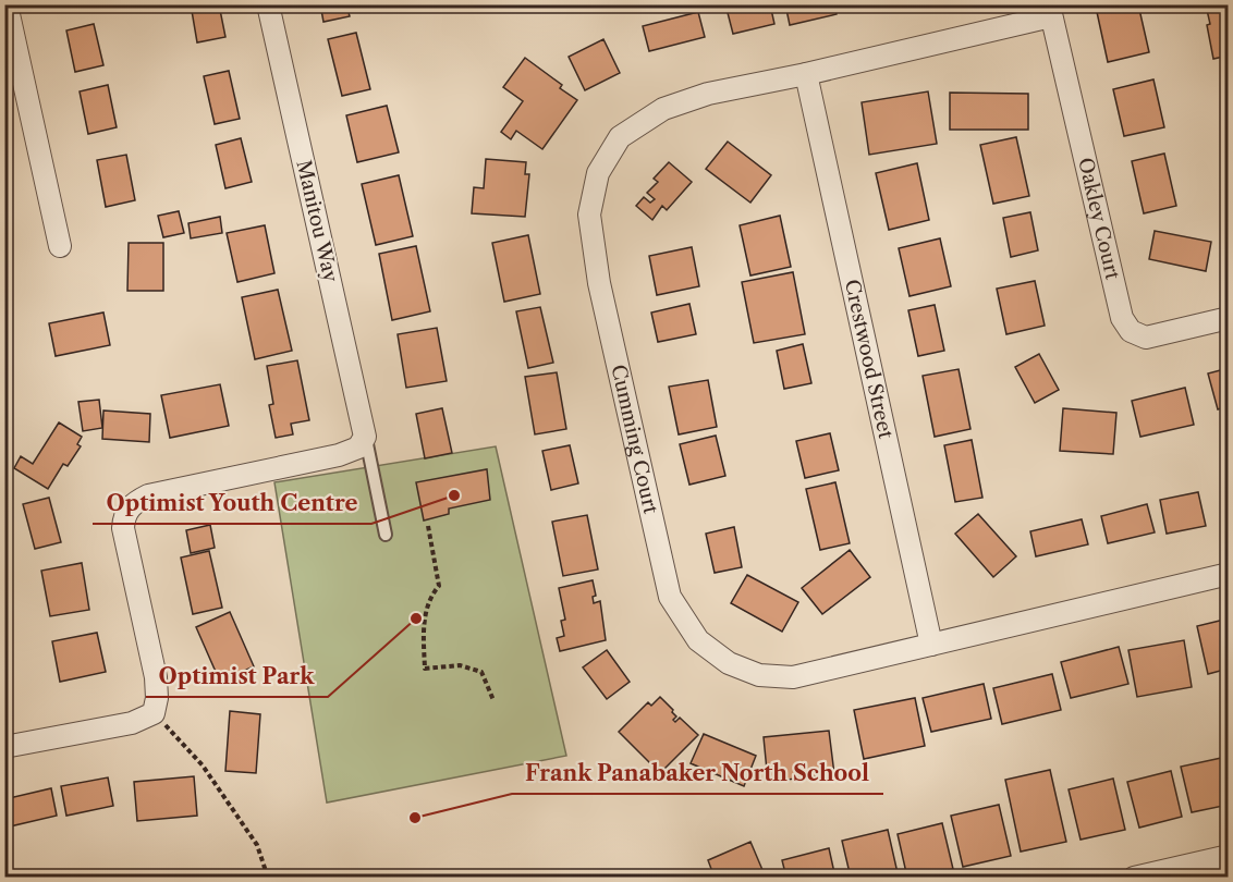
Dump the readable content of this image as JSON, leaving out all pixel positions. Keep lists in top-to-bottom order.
{
  "streets": {
    "street": [
      "Oakley Court",
      "Manitou Way",
      "Crestwood Street",
      "Cumming Court"
    ]
  },
  "crossings": [
    ["Oakley Court", "Cumming Court"],
    ["Crestwood Street", "Cumming Court"]
  ],
  "places": ["Optimist Youth Centre", "Optimist Park", "Frank Panabaker North School"]
}
